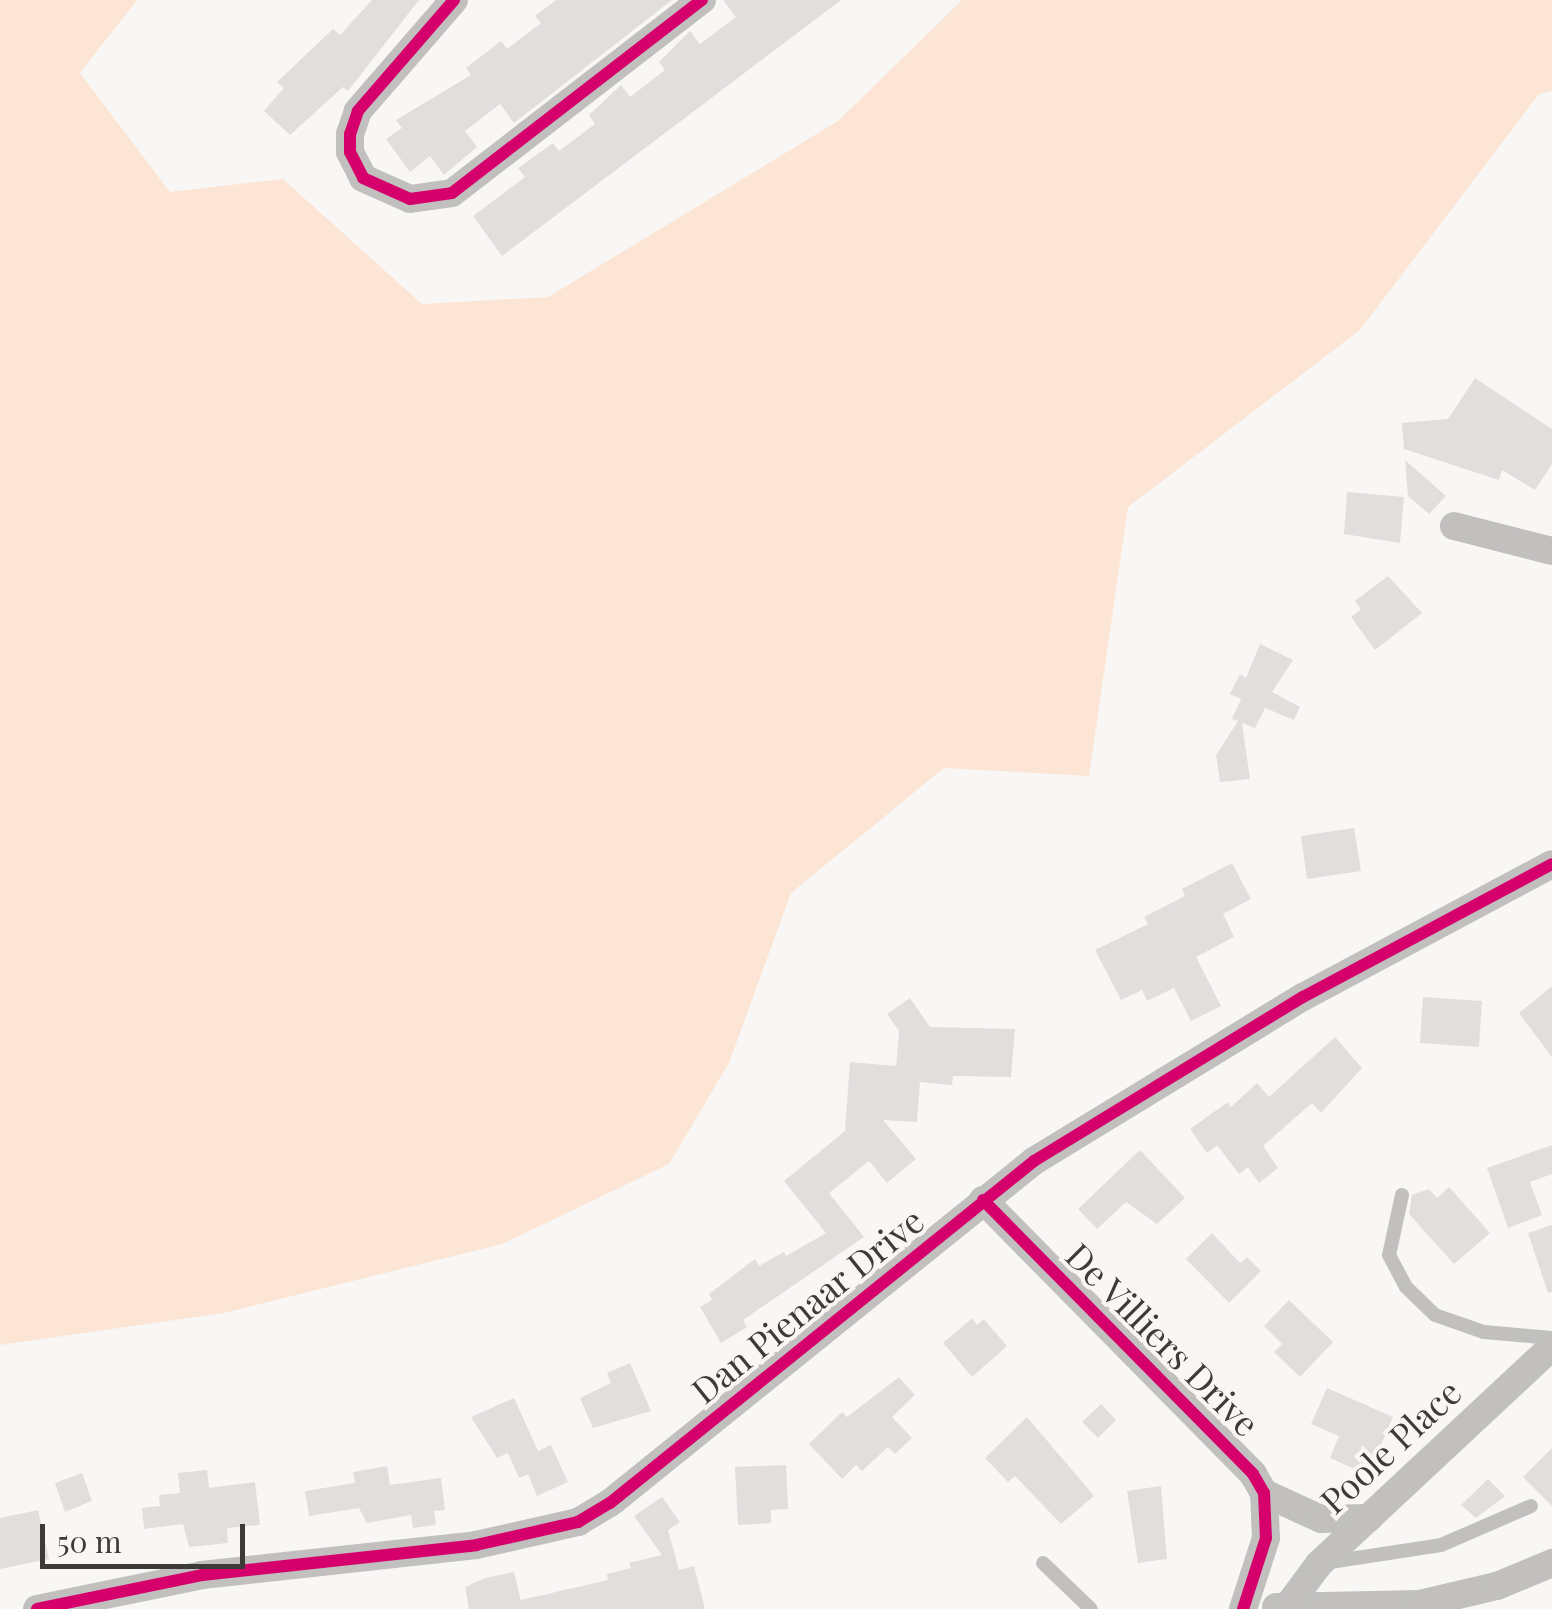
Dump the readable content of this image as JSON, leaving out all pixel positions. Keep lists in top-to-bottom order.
{
  "streets": {
    "street": ["Dan Pienaar Drive", "De Villiers Drive", "Poole Place"]
  },
  "crossings": [
    ["Dan Pienaar Drive", "De Villiers Drive"]
  ],
  "scale_bar": "50 m"
}
